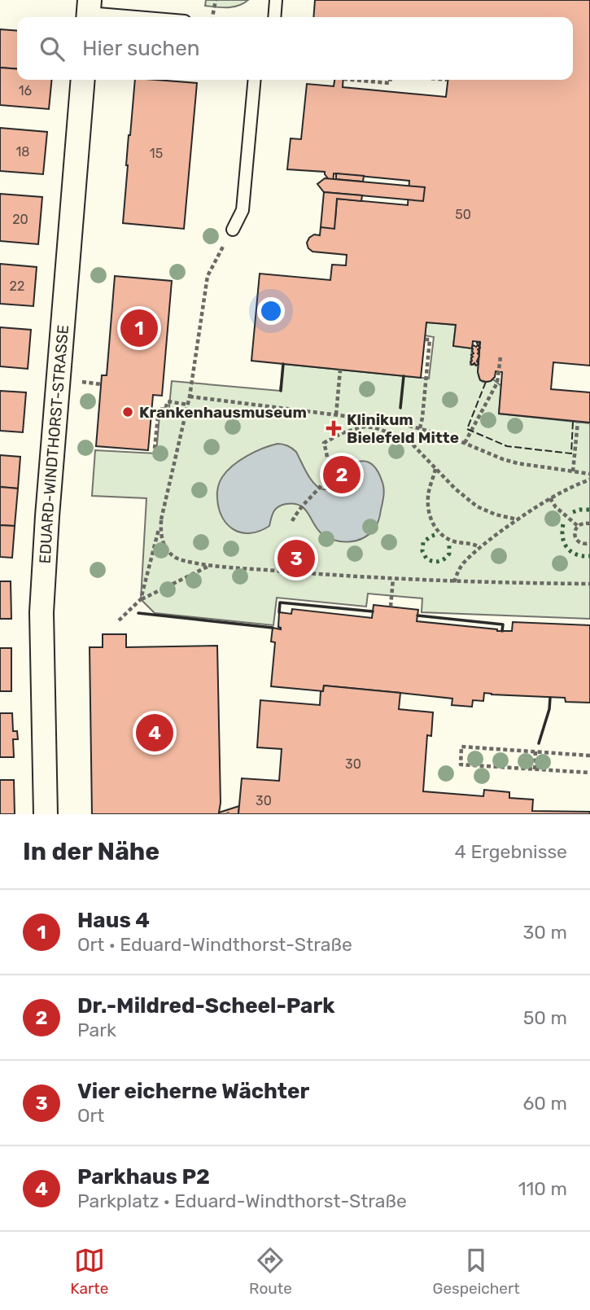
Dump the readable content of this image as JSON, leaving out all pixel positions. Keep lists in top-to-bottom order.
{
  "streets": {
    "street": ["EDUARD-WINDTHORST-STRASSE"]
  },
  "places": {
    "other": ["Krankenhausmuseum"],
    "health": ["Klinikum Bielefeld Mitte"]
  },
  "house_numbers": [
    "16",
    "18",
    "15",
    "50",
    "20",
    "22",
    "30",
    "30"
  ],
  "page": {
    "search": "Hier suchen",
    "pins": [
      "1",
      "2",
      "3",
      "4"
    ],
    "heading": ["In der Nähe", "4 Ergebnisse"],
    "list": [
      {
        "mark": "1",
        "name": "Haus 4",
        "note": "Ort · Eduard-Windthorst-Straße",
        "value": "30 m"
      },
      {
        "mark": "2",
        "name": "Dr.-Mildred-Scheel-Park",
        "note": "Park",
        "value": "50 m"
      },
      {
        "mark": "3",
        "name": "Vier eicherne Wächter",
        "note": "Ort",
        "value": "60 m"
      },
      {
        "mark": "4",
        "name": "Parkhaus P2",
        "note": "Parkplatz · Eduard-Windthorst-Straße",
        "value": "110 m"
      }
    ],
    "nav": ["Karte", "Route", "Gespeichert"]
  }
}
